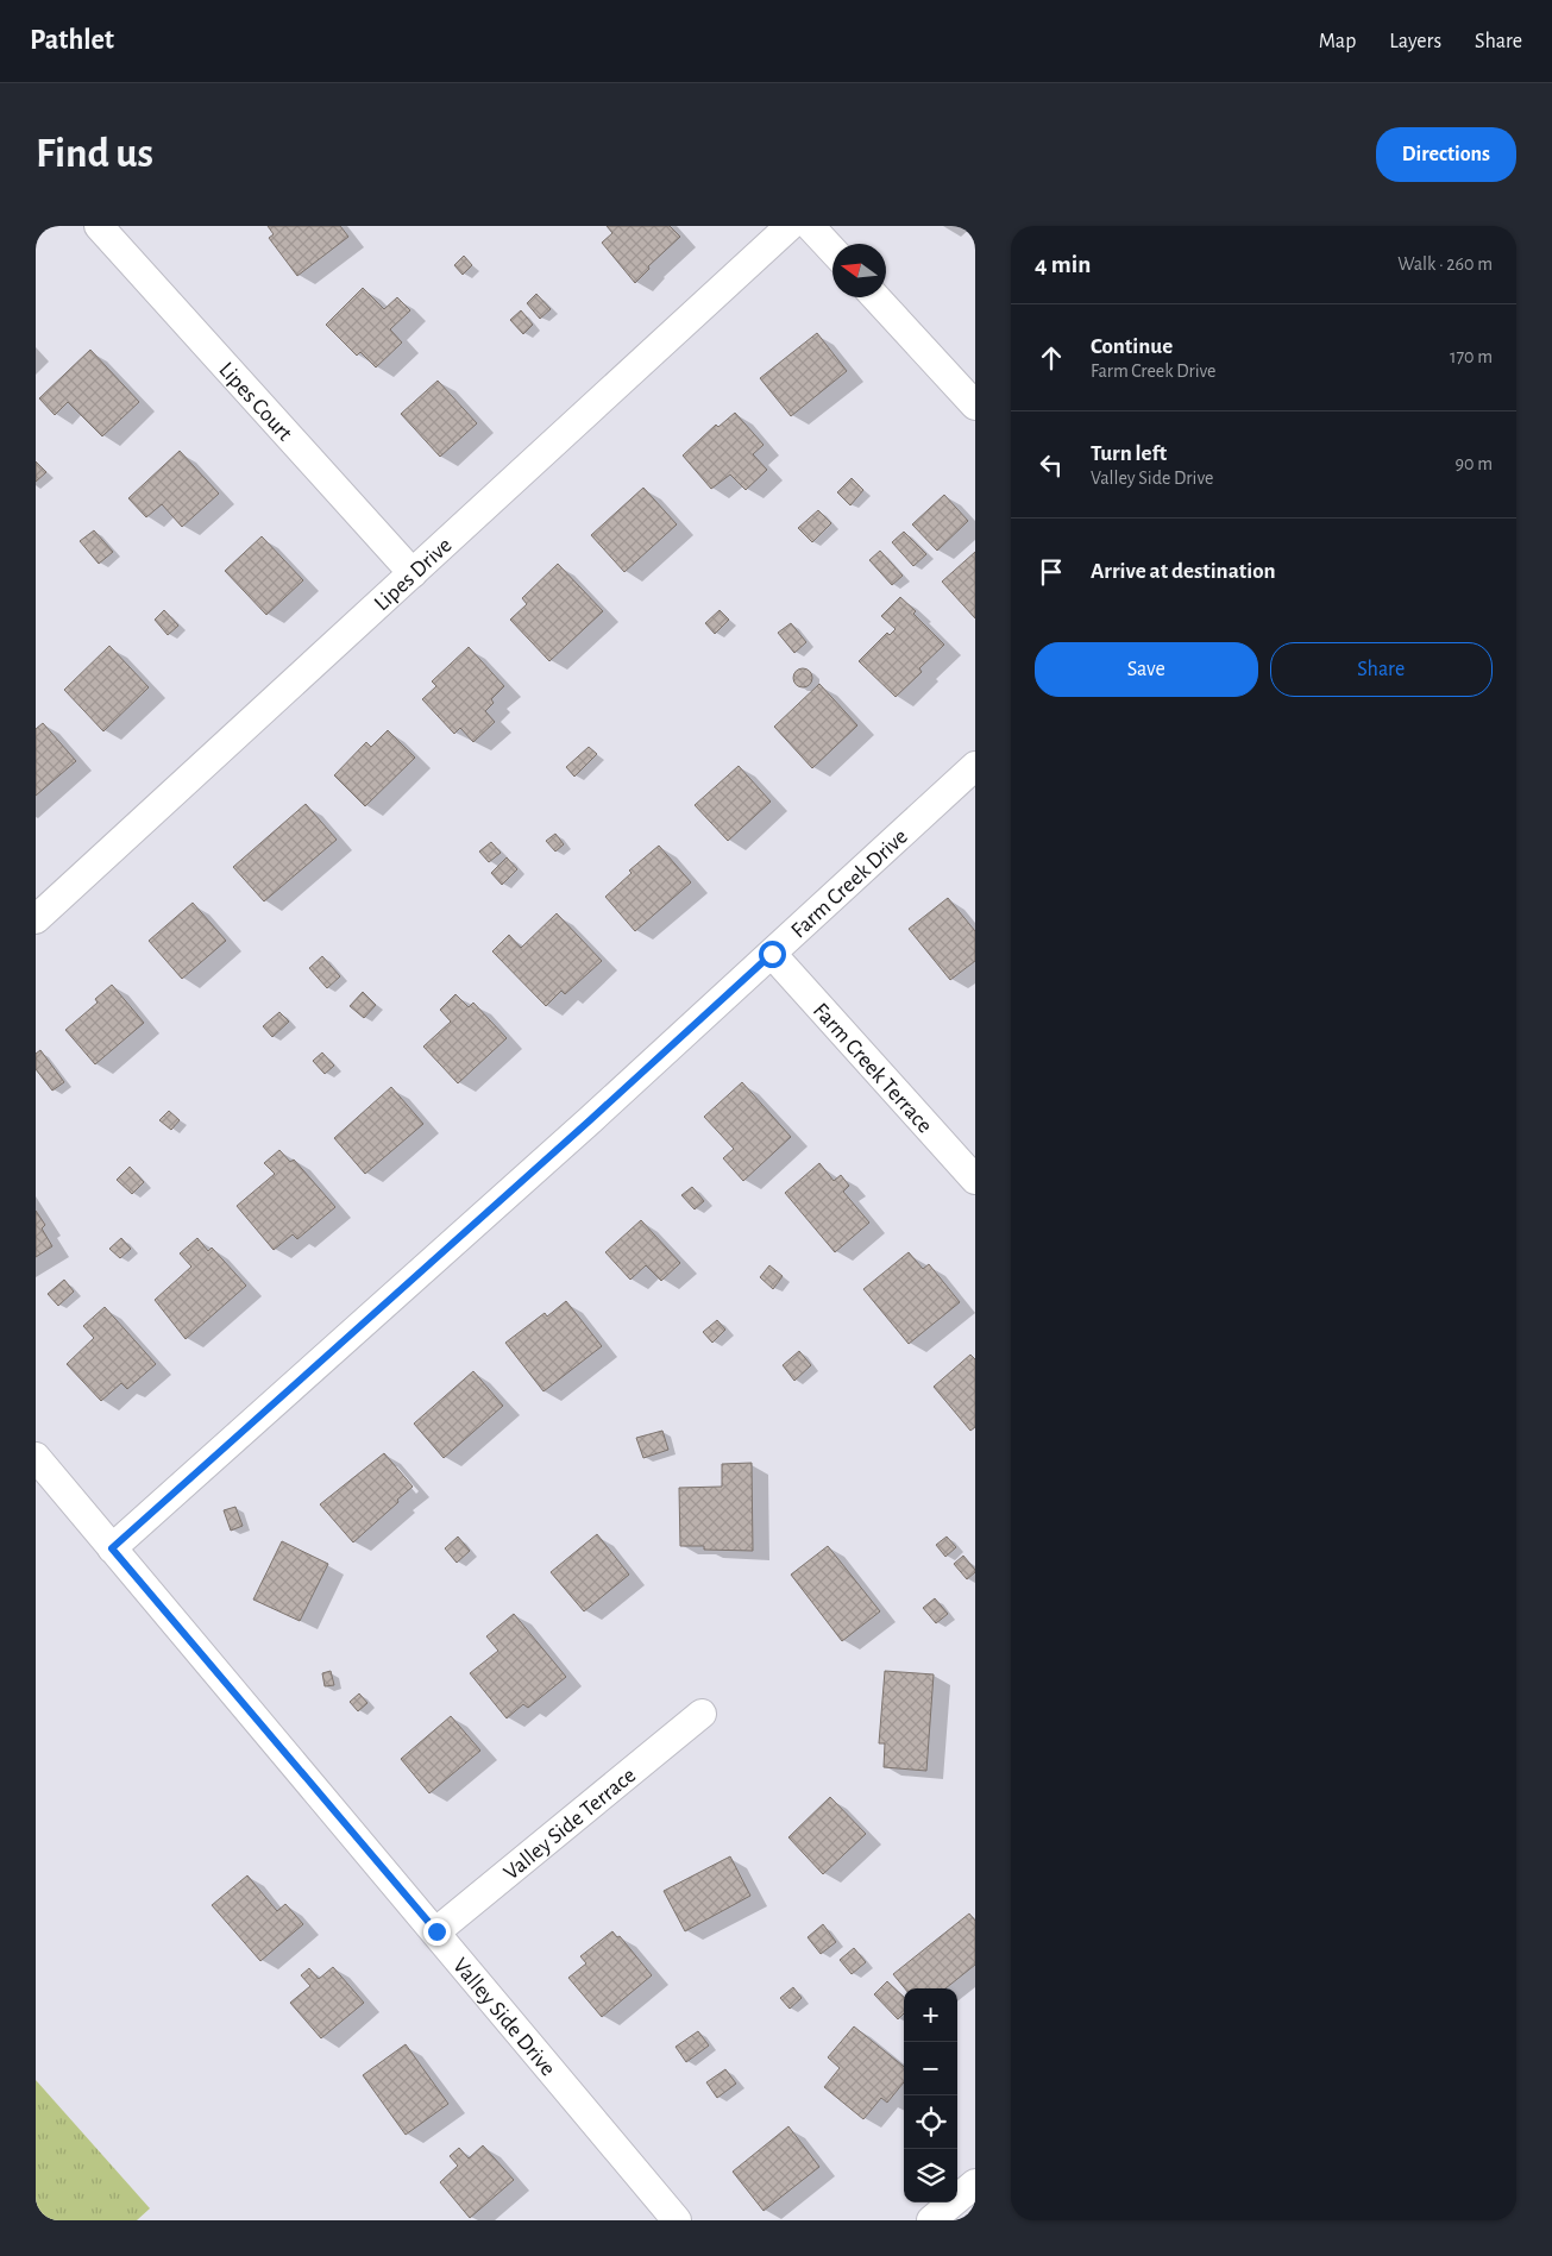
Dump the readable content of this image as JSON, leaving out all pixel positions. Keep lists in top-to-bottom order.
{
  "streets": {
    "street": [
      "Lipes Court",
      "Lipes Drive",
      "Farm Creek Drive",
      "Farm Creek Terrace",
      "Valley Side Terrace",
      "Valley Side Drive"
    ]
  },
  "crossings": [
    ["Lipes Court", "Lipes Drive"],
    ["Farm Creek Drive", "Farm Creek Terrace"],
    ["Farm Creek Drive", "Valley Side Drive"],
    ["Valley Side Terrace", "Valley Side Drive"]
  ],
  "north": "left",
  "page": {
    "header": "Pathlet",
    "nav": ["Map", "Layers", "Share"],
    "buttons": [
      "Directions",
      ["Save", "Share"]
    ],
    "title": "Find us",
    "heading": ["4 min", "Walk · 260 m"],
    "list": [
      ["Continue", "Farm Creek Drive", "170 m"],
      ["Turn left", "Valley Side Drive", "90 m"],
      "Arrive at destination"
    ],
    "map_buttons": ["+", "−"]
  }
}
